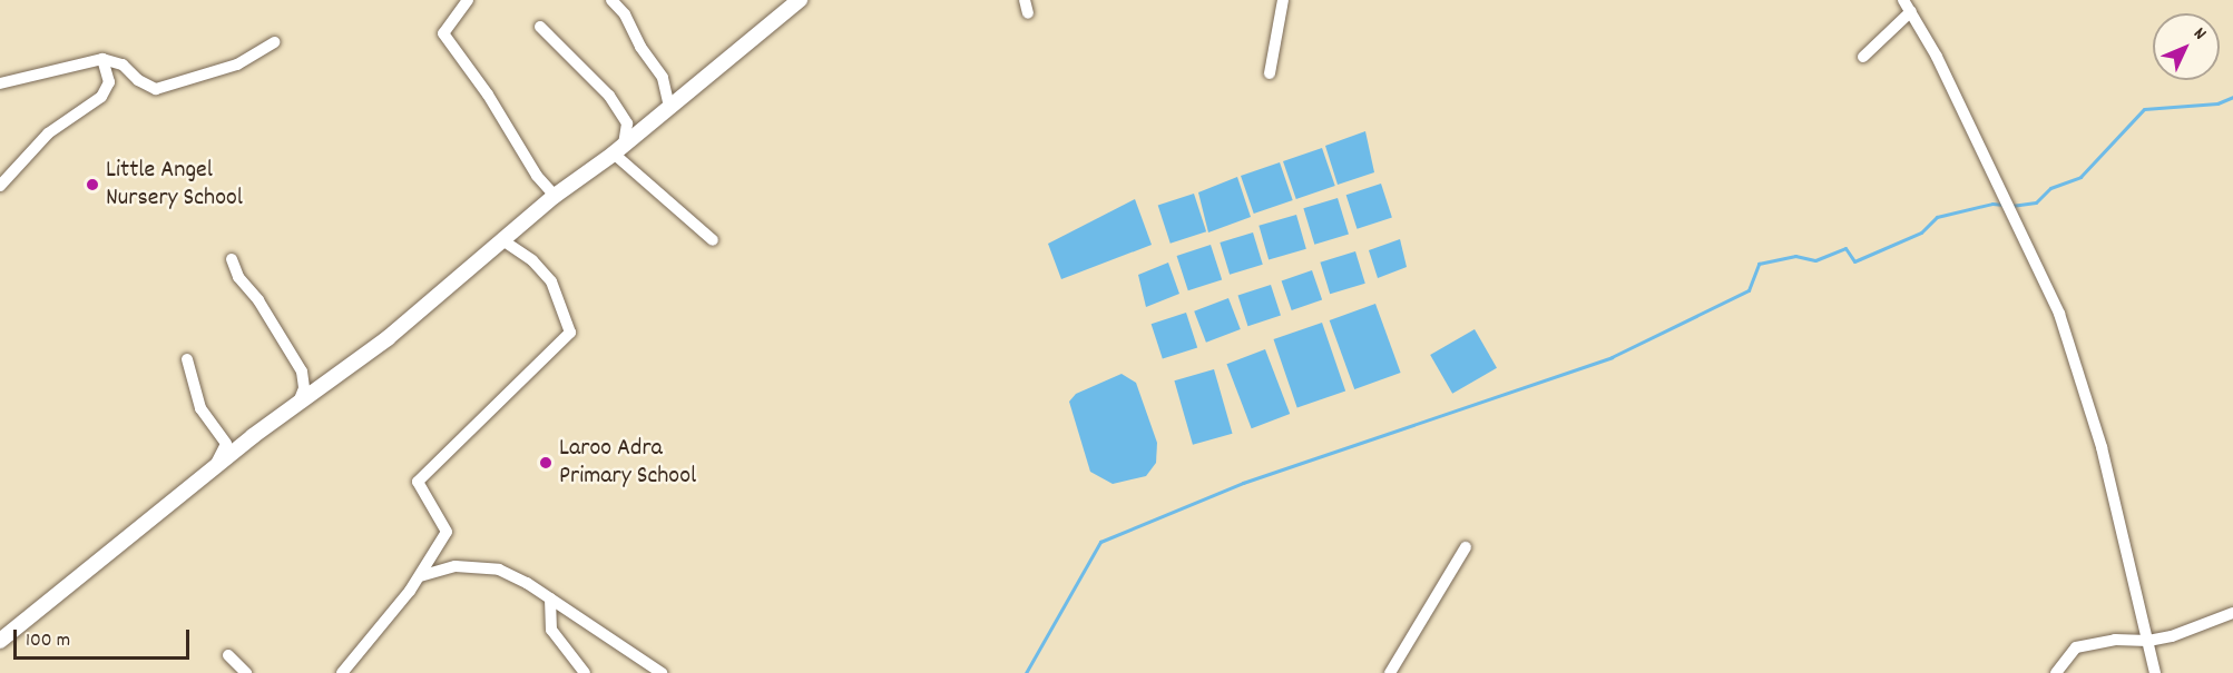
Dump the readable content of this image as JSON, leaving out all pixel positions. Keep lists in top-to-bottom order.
{
  "places": ["Little Angel Nursery School", "Laroo Adra Primary School"],
  "scale_bar": "100 m",
  "north": "top right"
}
